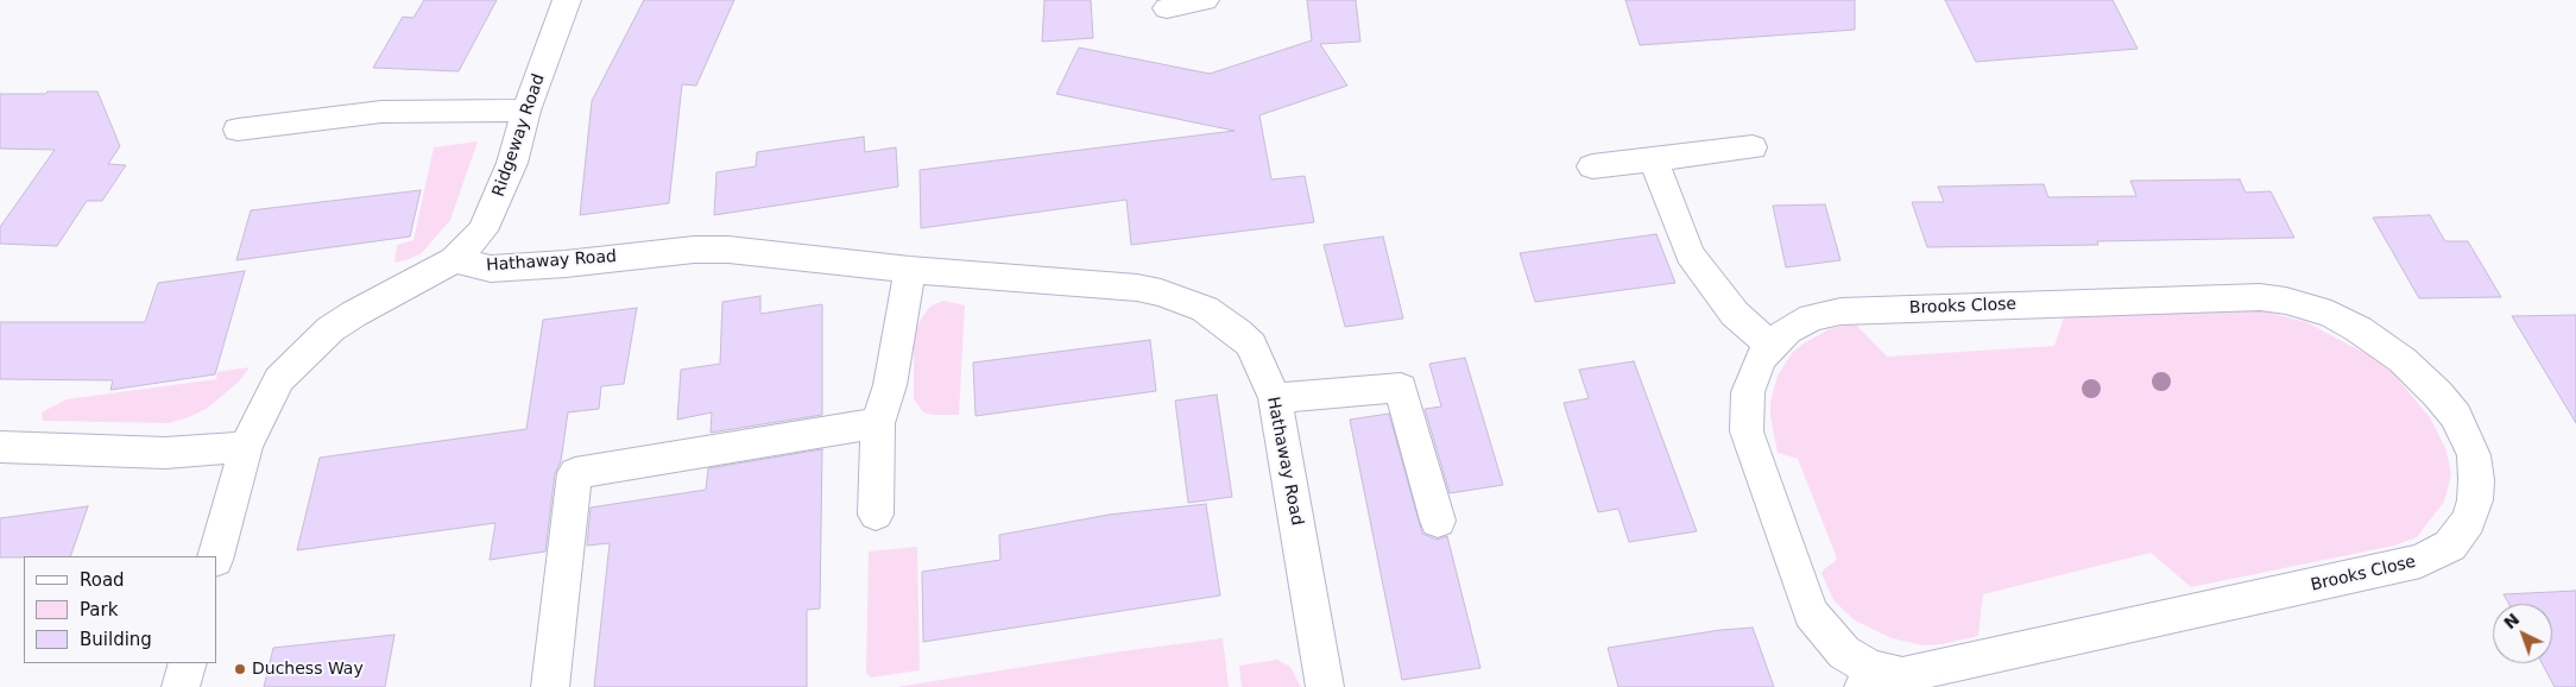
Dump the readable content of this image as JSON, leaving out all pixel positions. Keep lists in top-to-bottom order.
{
  "streets": {
    "street": ["Ridgeway Road", "Hathaway Road", "Brooks Close"]
  },
  "crossings": [
    ["Ridgeway Road", "Hathaway Road"]
  ],
  "places": ["Duchess Way"],
  "legend": ["Road", "Park", "Building"],
  "north": "top left"
}
